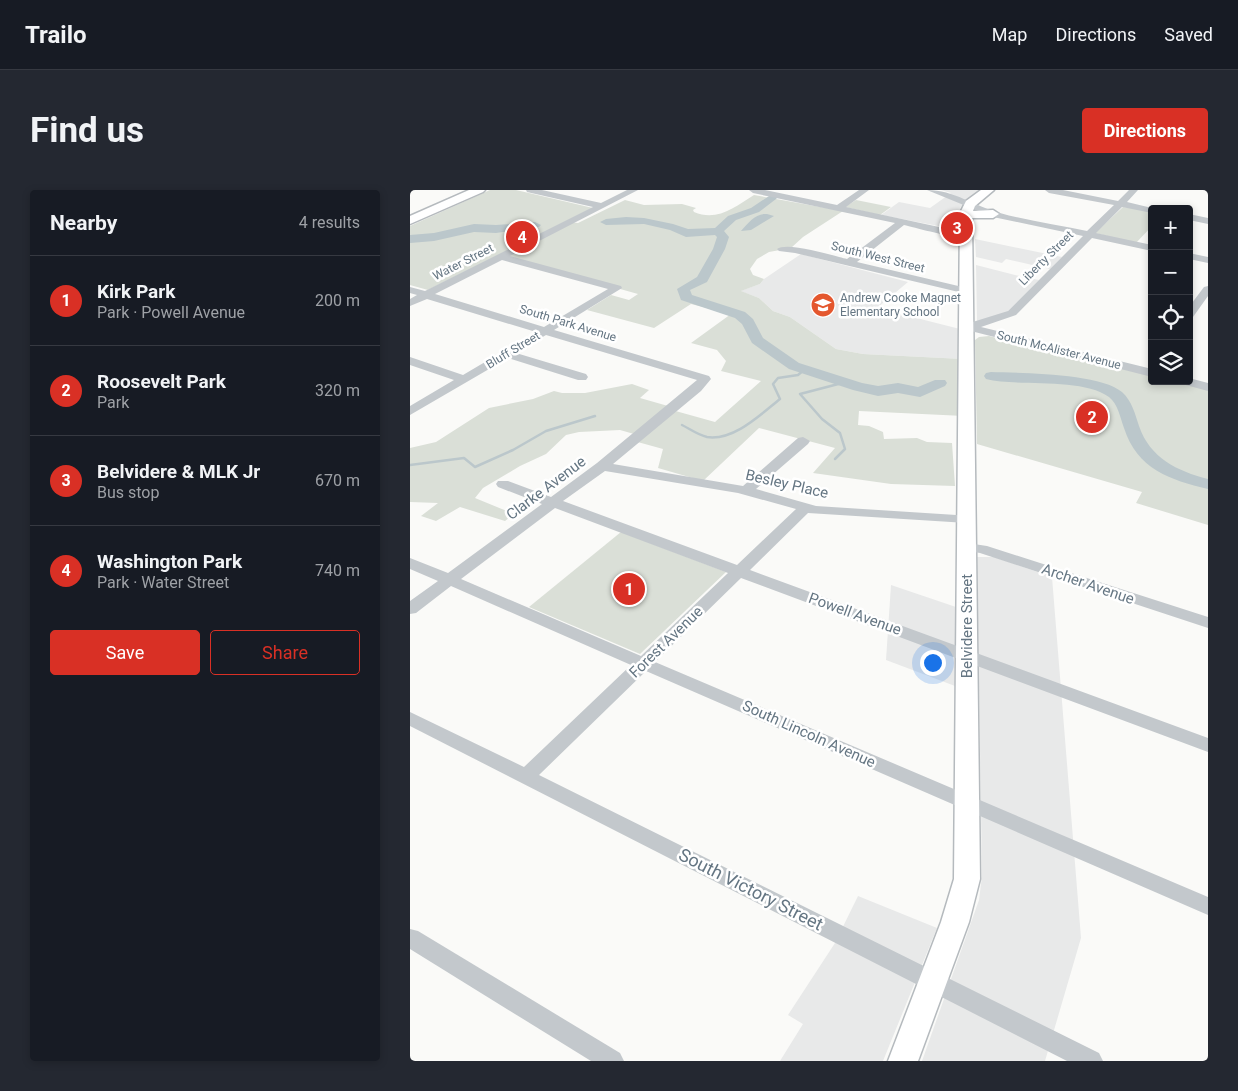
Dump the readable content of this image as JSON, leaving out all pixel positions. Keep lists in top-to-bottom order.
{
  "streets": {
    "main road": ["Belvidere Street"],
    "street": [
      "South West Street",
      "Liberty Street",
      "Water Street",
      "South Park Avenue",
      "Bluff Street",
      "South McAlister Avenue",
      "Besley Place",
      "Clarke Avenue",
      "Archer Avenue",
      "Powell Avenue",
      "Forest Avenue",
      "South Lincoln Avenue",
      "South Victory Street"
    ]
  },
  "crossings": [
    ["South West Street", "Belvidere Street"],
    ["Liberty Street", "South McAlister Avenue"],
    ["Liberty Street", "Belvidere Street"],
    ["Water Street", "South Park Avenue"],
    ["Water Street", "Bluff Street"],
    ["South Park Avenue", "Bluff Street"],
    ["South Park Avenue", "Clarke Avenue"],
    ["South McAlister Avenue", "Belvidere Street"],
    ["Besley Place", "Clarke Avenue"],
    ["Besley Place", "Belvidere Street"],
    ["Besley Place", "Forest Avenue"],
    ["Clarke Avenue", "Powell Avenue"],
    ["Clarke Avenue", "South Lincoln Avenue"],
    ["Archer Avenue", "Belvidere Street"],
    ["Powell Avenue", "Belvidere Street"],
    ["Powell Avenue", "Forest Avenue"],
    ["Belvidere Street", "South Lincoln Avenue"],
    ["Belvidere Street", "South Victory Street"],
    ["Forest Avenue", "South Lincoln Avenue"],
    ["Forest Avenue", "South Victory Street"]
  ],
  "places": {
    "school or university": ["Andrew Cooke Magnet Elementary School"]
  },
  "page": {
    "header": "Trailo",
    "nav": ["Map", "Directions", "Saved"],
    "buttons": [
      "Directions",
      ["Save", "Share"]
    ],
    "title": "Find us",
    "heading": ["Nearby", "4 results"],
    "map_buttons": ["+", "−"],
    "pins": [
      "3",
      "4",
      "2",
      "1"
    ],
    "list": [
      {
        "mark": "1",
        "name": "Kirk Park",
        "note": "Park · Powell Avenue",
        "value": "200 m"
      },
      {
        "mark": "2",
        "name": "Roosevelt Park",
        "note": "Park",
        "value": "320 m"
      },
      {
        "mark": "3",
        "name": "Belvidere & MLK Jr",
        "note": "Bus stop",
        "value": "670 m"
      },
      {
        "mark": "4",
        "name": "Washington Park",
        "note": "Park · Water Street",
        "value": "740 m"
      }
    ]
  }
}
